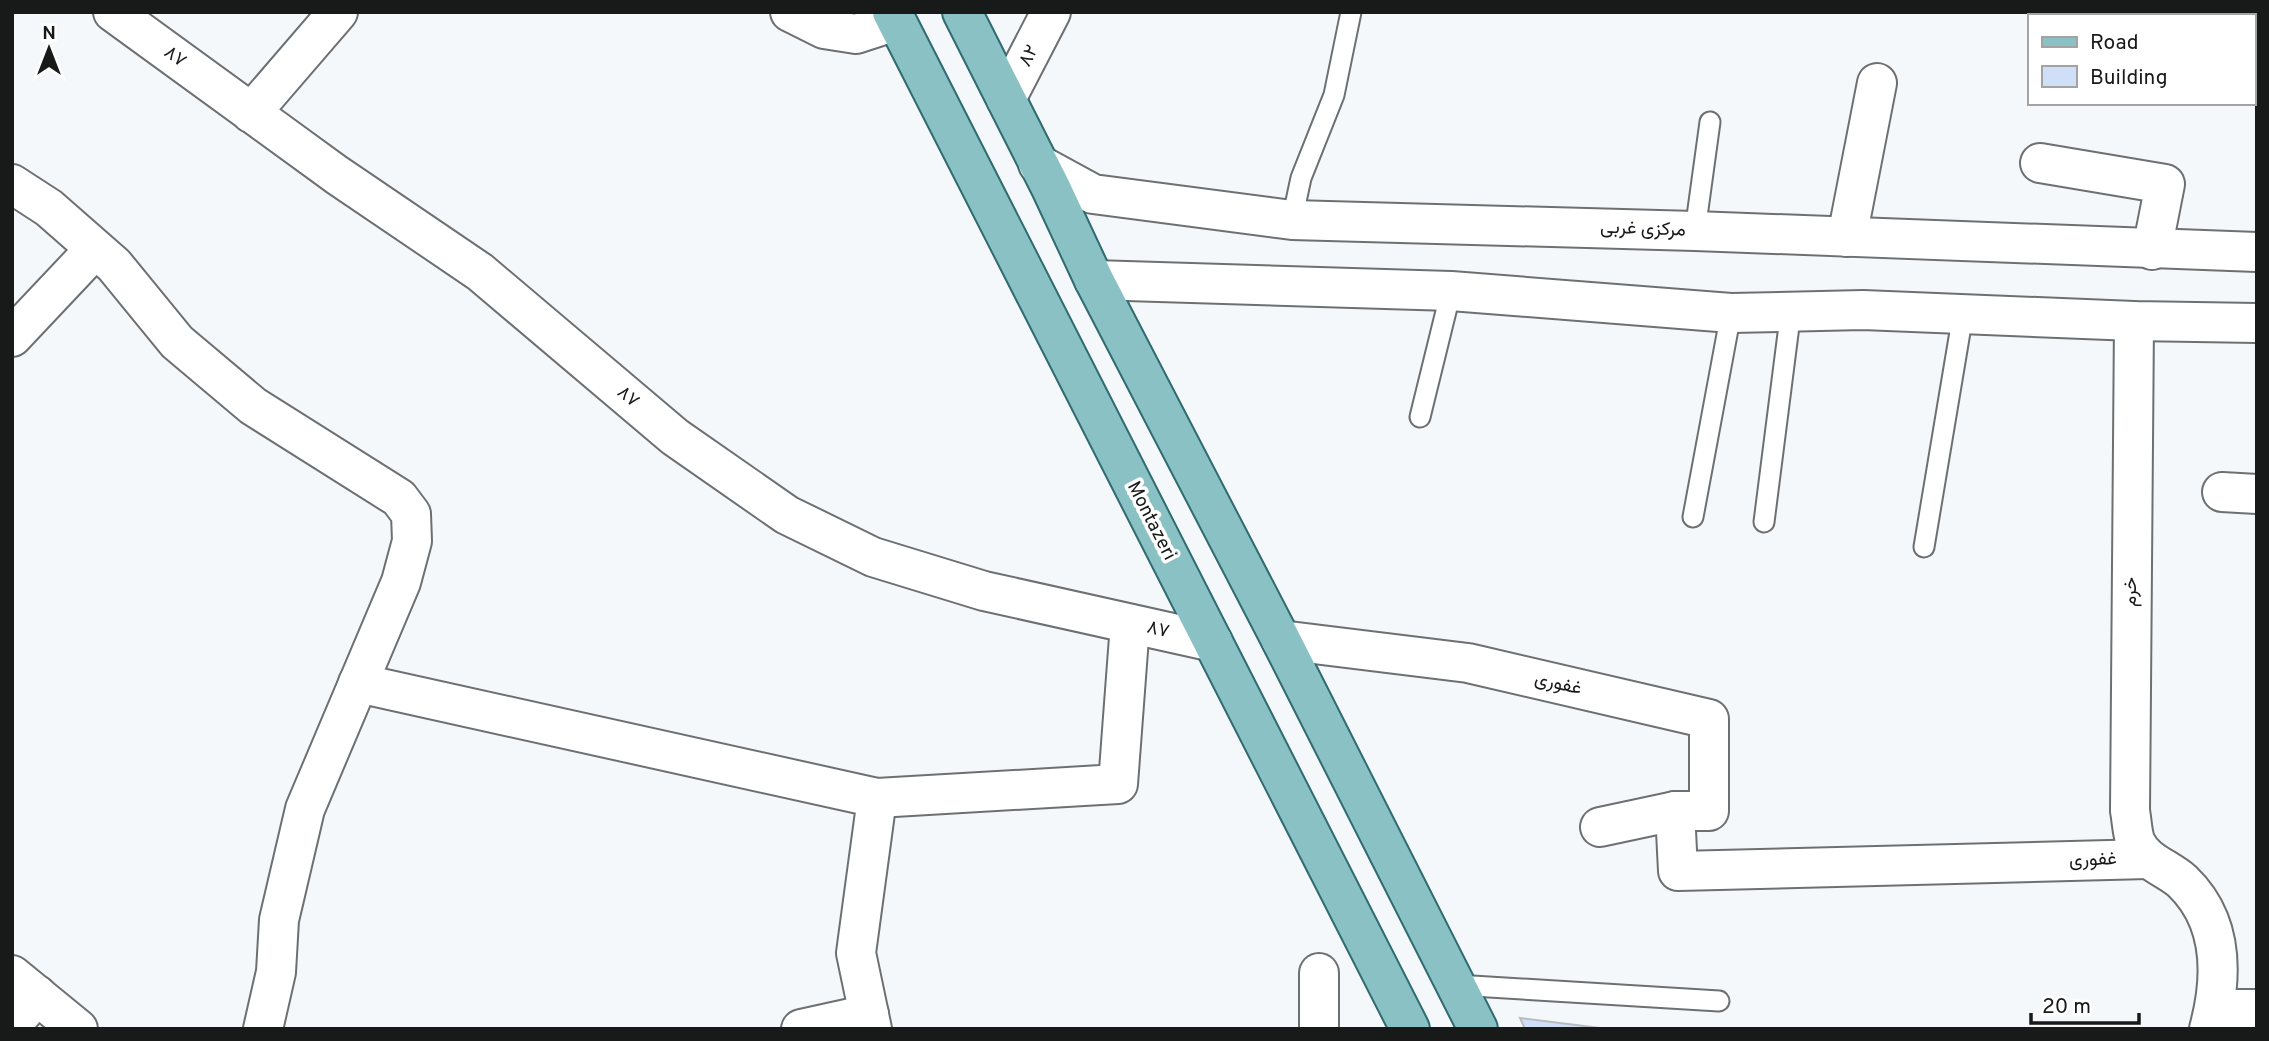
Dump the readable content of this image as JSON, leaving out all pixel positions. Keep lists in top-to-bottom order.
{
  "streets": {
    "main road": ["Montazeri"],
    "street": [
      "۸۲",
      "۸۷",
      "مرکزی غربی",
      "خرم",
      "غفوری"
    ]
  },
  "crossings": [
    ["۸۷", "Montazeri"],
    ["خرم", "غفوری"]
  ],
  "legend": ["Road", "Building"],
  "scale_bar": "20 m",
  "north": "top"
}
